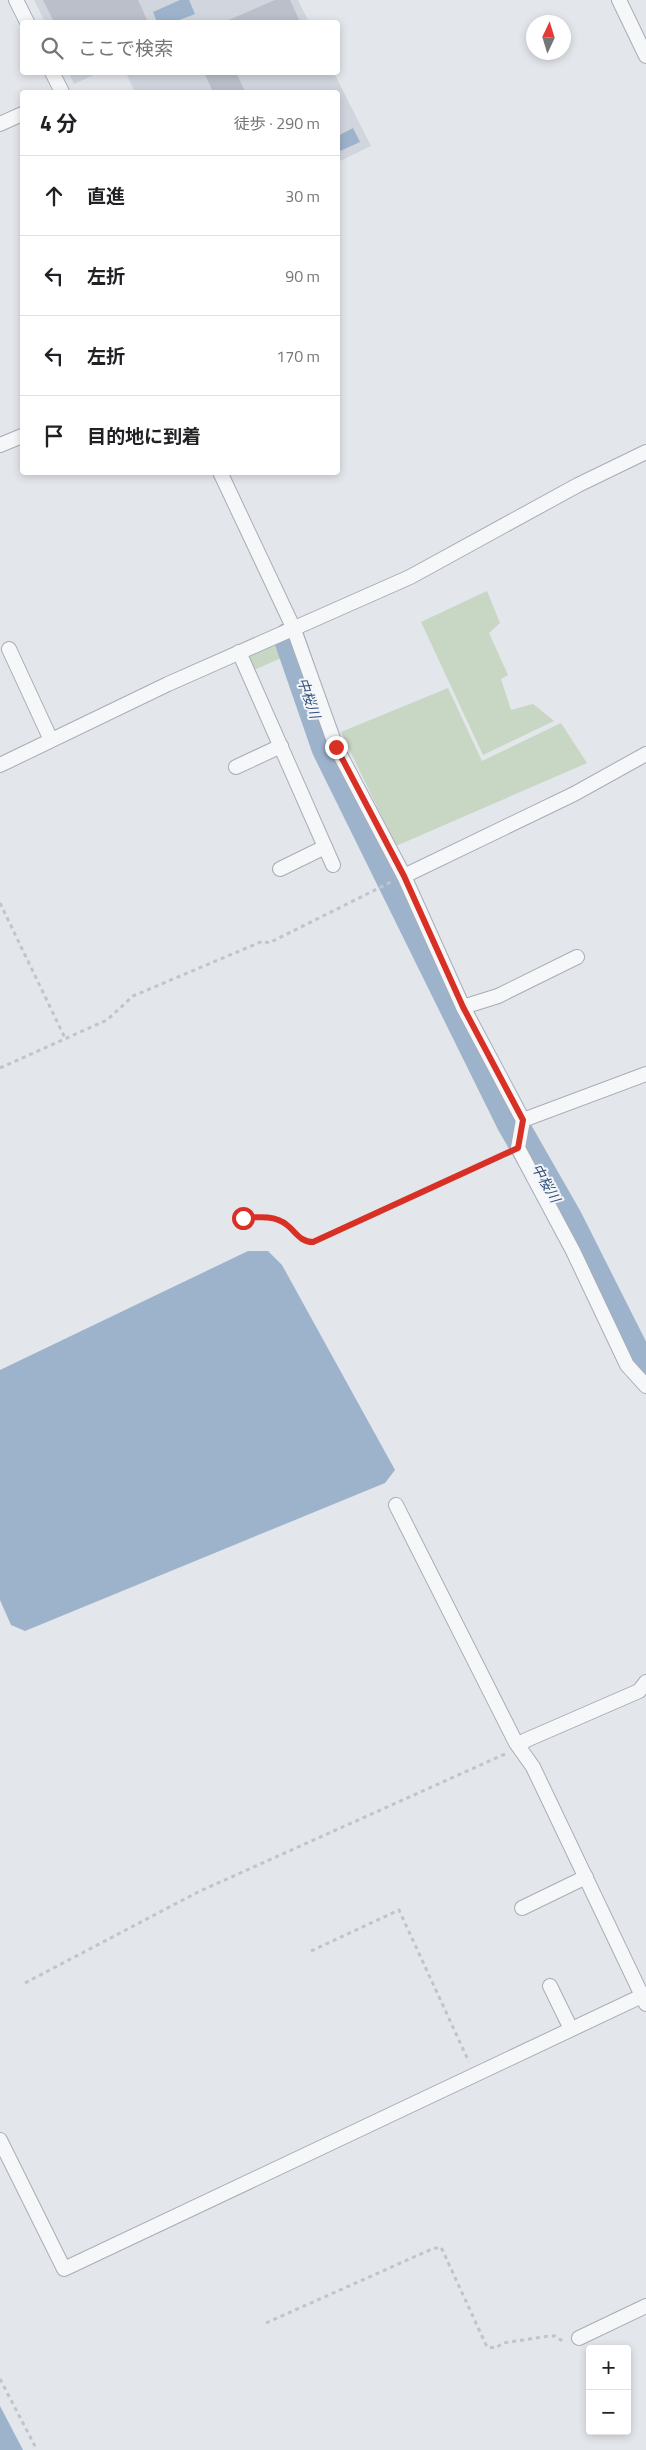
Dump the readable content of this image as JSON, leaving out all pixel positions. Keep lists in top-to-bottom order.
{
  "water": ["中桜川"],
  "north": "top",
  "page": {
    "search": "ここで検索",
    "heading": ["4 分", "徒歩 · 290 m"],
    "list": [
      ["直進", "30 m"],
      ["左折", "90 m"],
      ["左折", "170 m"],
      "目的地に到着"
    ],
    "map_buttons": ["+", "−"]
  }
}
